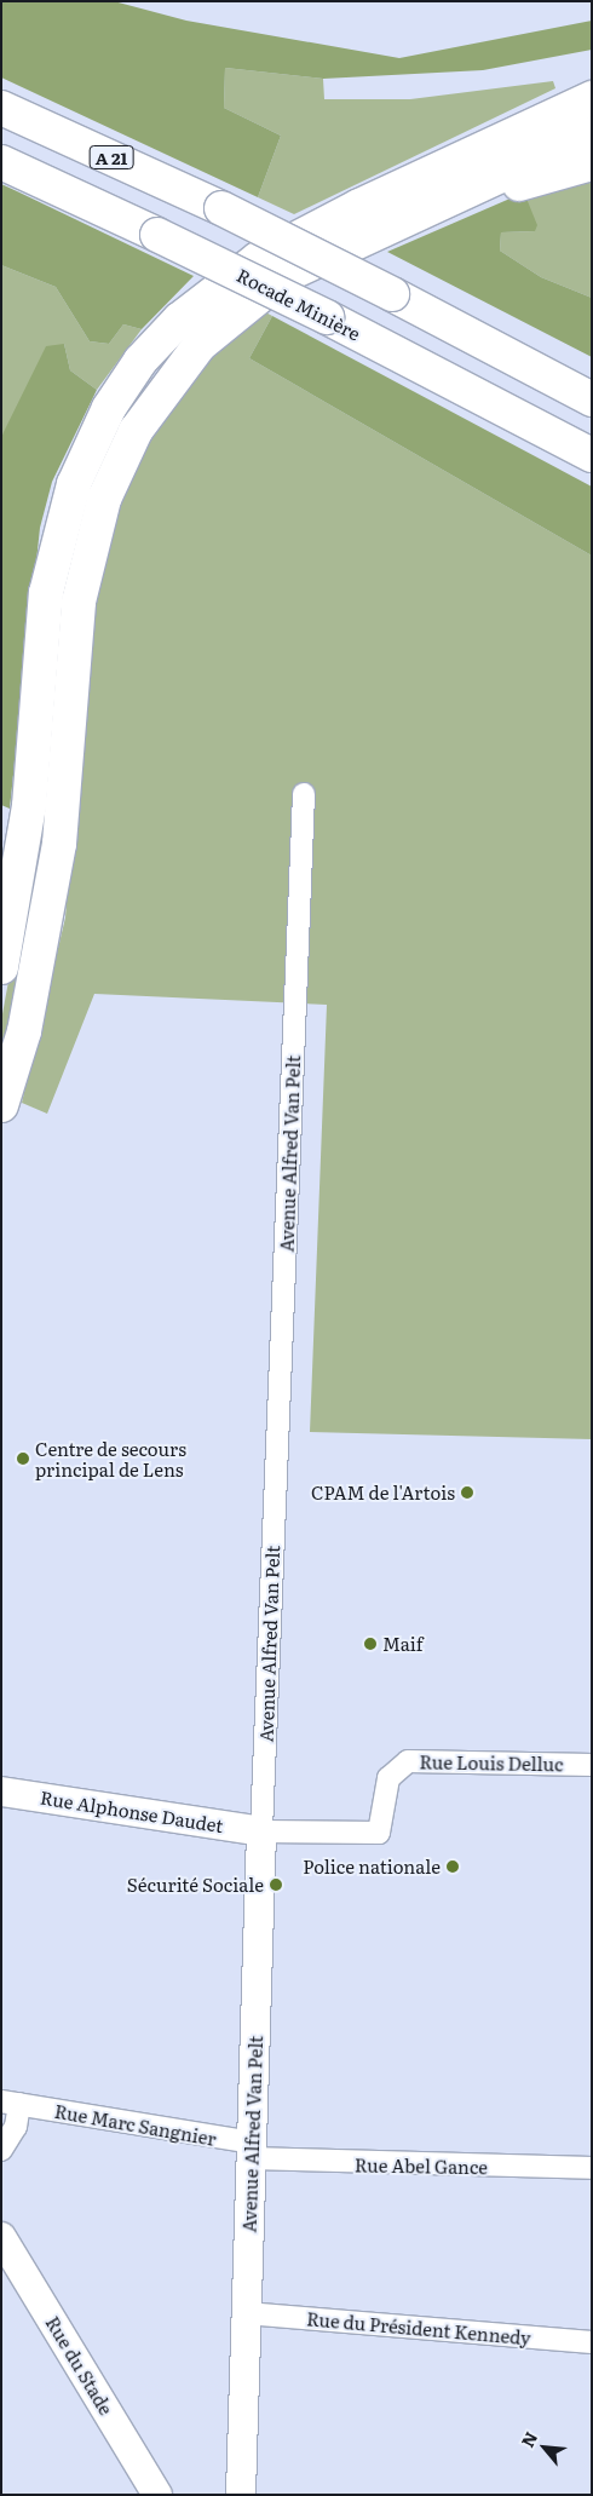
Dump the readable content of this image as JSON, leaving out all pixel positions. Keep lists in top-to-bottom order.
{
  "streets": {
    "highway": ["A 21", "Rocade Minière"],
    "main road": ["Avenue Alfred Van Pelt", "Rue Alphonse Daudet", "Rue du Stade"],
    "street": [
      "Rue Louis Delluc",
      "Rue Marc Sangnier",
      "Rue Abel Gance",
      "Rue du Président Kennedy"
    ]
  },
  "crossings": [
    ["Avenue Alfred Van Pelt", "Rue Louis Delluc"],
    ["Avenue Alfred Van Pelt", "Rue Alphonse Daudet"],
    ["Avenue Alfred Van Pelt", "Rue Marc Sangnier"],
    ["Avenue Alfred Van Pelt", "Rue Abel Gance"],
    ["Avenue Alfred Van Pelt", "Rue du Président Kennedy"],
    ["Rue Louis Delluc", "Rue Alphonse Daudet"],
    ["Rue Marc Sangnier", "Rue Abel Gance"]
  ],
  "places": [
    "Centre de secours principal de Lens",
    "CPAM de l'Artois",
    "Maif",
    "Police nationale",
    "Sécurité Sociale"
  ],
  "north": "top left"
}
